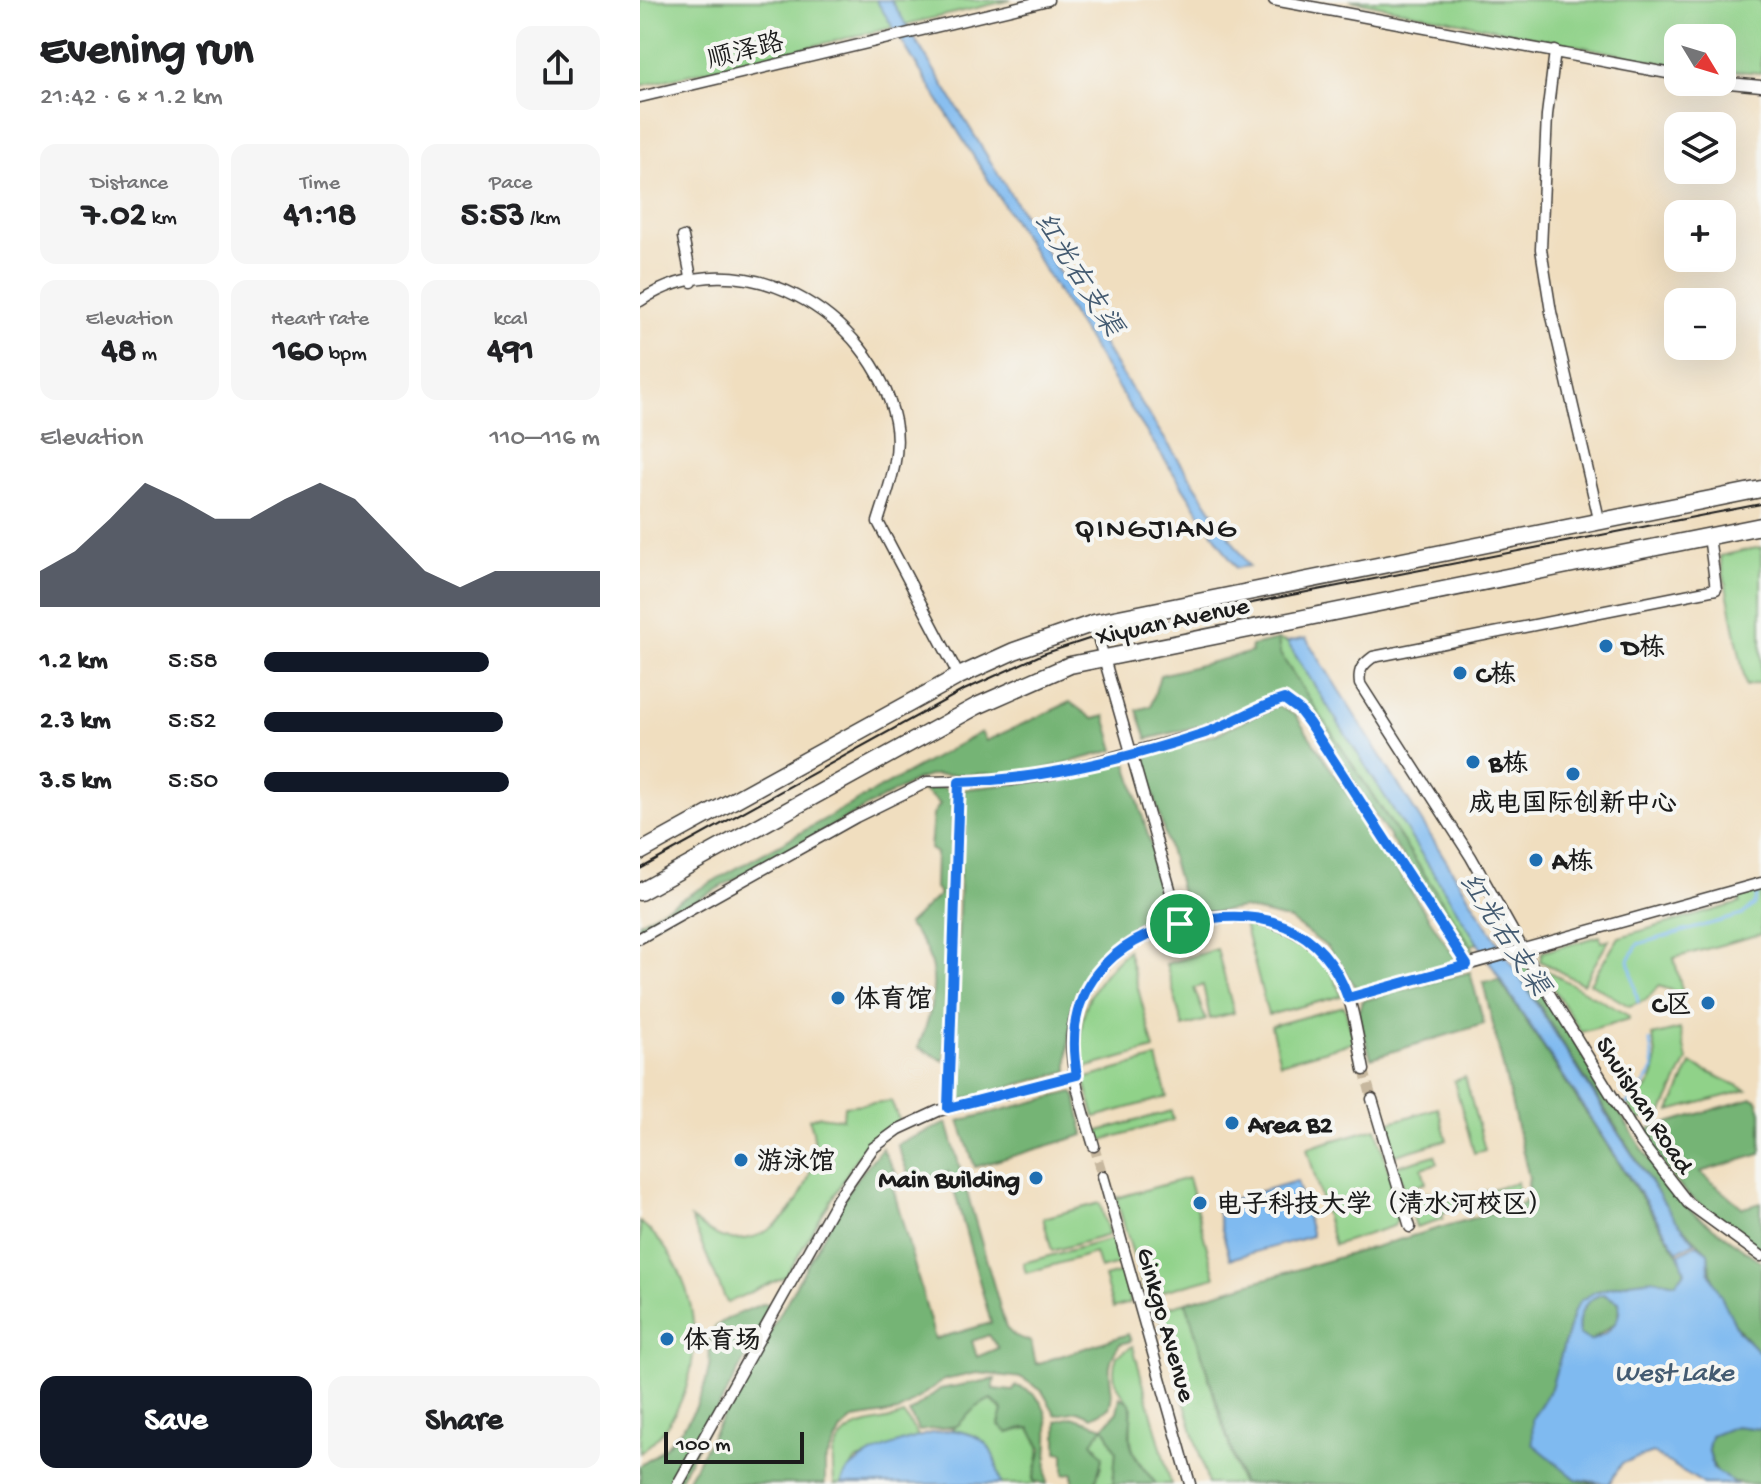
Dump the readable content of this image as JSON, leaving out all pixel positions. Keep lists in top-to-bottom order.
{
  "streets": {
    "main road": ["Xiyuan Avenue"],
    "street": ["顺泽路", "Shuishan Road", "Ginkgo Avenue"]
  },
  "crossings": [
    ["Xiyuan Avenue", "Shuishan Road"]
  ],
  "districts": ["QINGJIANG"],
  "water": ["红光右支渠", "West Lake"],
  "places": [
    "D栋",
    "C栋",
    "B栋",
    "成电国际创新中心",
    "A栋",
    "体育馆",
    "C区",
    "Area B2",
    "游泳馆",
    "Main Building",
    "电子科技大学（清水河校区）",
    "体育场"
  ],
  "scale_bar": "100 m",
  "north": "bottom right",
  "page": {
    "heading": ["Evening run", "21:42 · 6 × 1.2 km"],
    "map_buttons": ["+", "−"],
    "stats": [
      ["Distance", "7.02 km"],
      ["Time", "41:18"],
      ["Pace", "5:53 /km"],
      ["Elevation", "48 m"],
      ["Heart rate", "160 bpm"],
      ["kcal", "491"]
    ],
    "chart": ["Elevation", "110–116 m"],
    "list": [
      {
        "name": "1.2 km",
        "note": "5:58"
      },
      {
        "name": "2.3 km",
        "note": "5:52"
      },
      {
        "name": "3.5 km",
        "note": "5:50"
      }
    ],
    "buttons": ["Save", "Share"],
    "scale": "100 m"
  }
}
